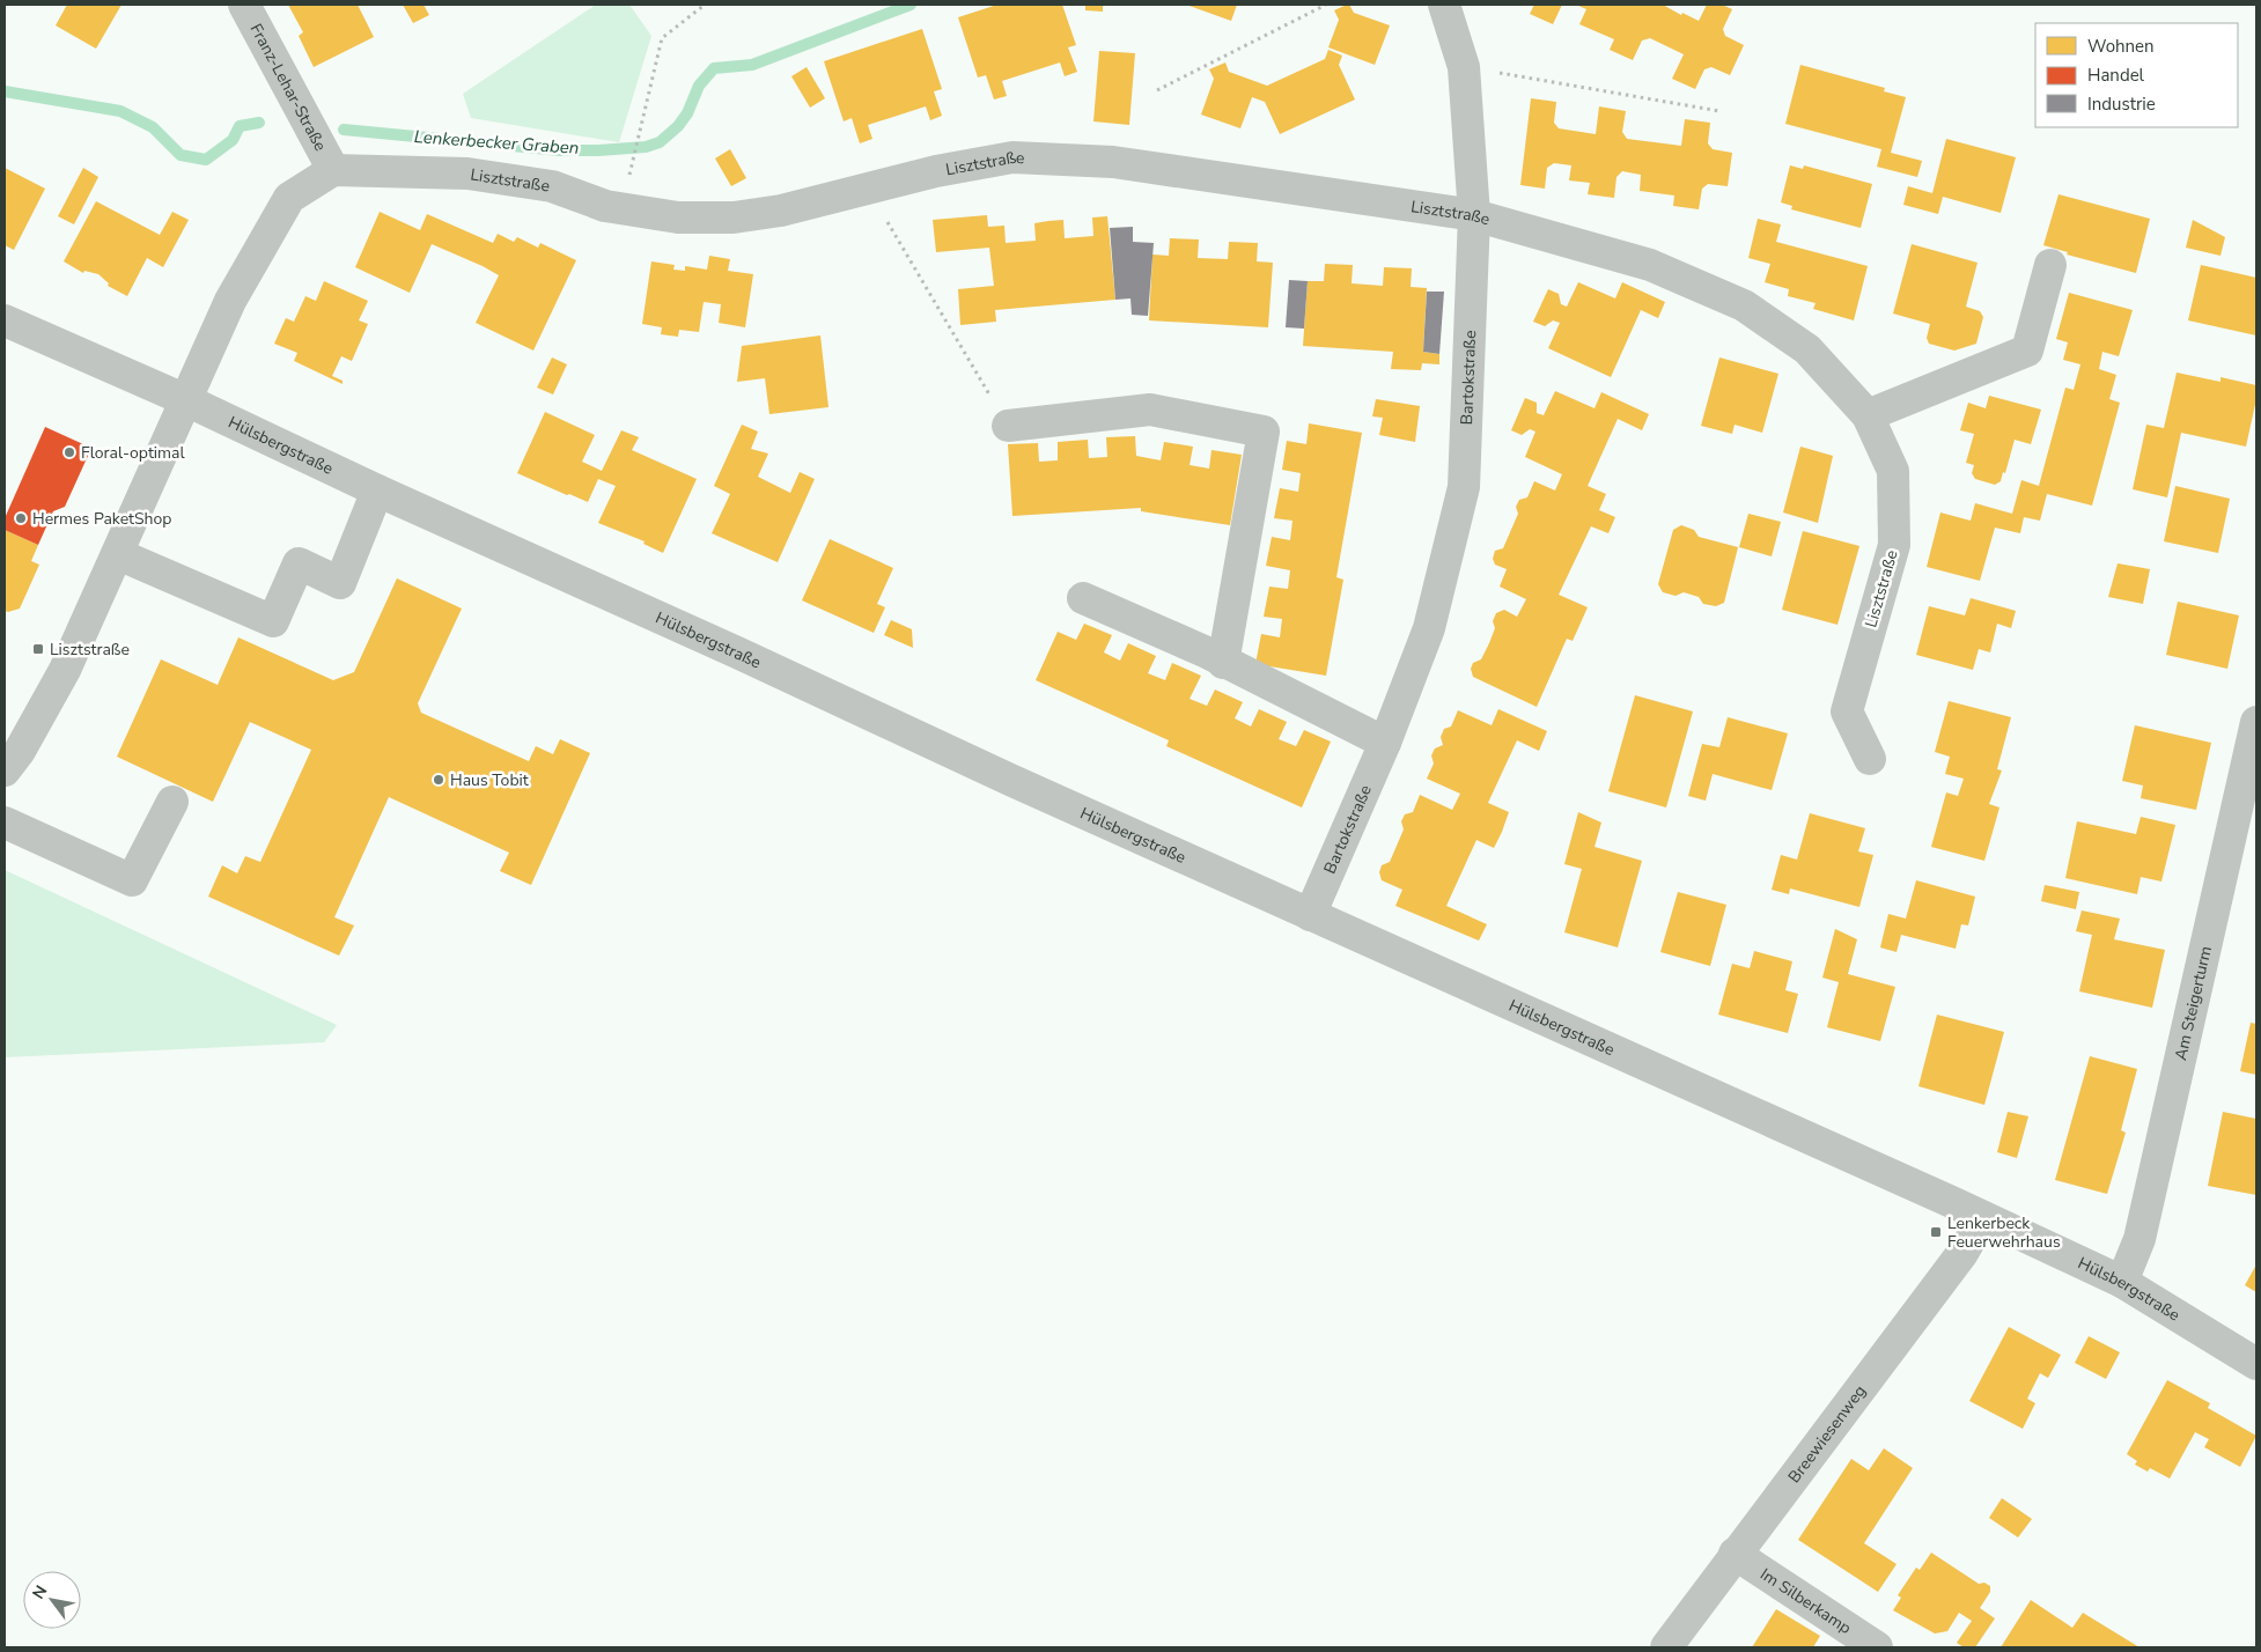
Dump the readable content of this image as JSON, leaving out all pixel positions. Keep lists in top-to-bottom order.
{
  "streets": {
    "street": [
      "Franz-Lehar-Straße",
      "Lisztstraße",
      "Bartokstraße",
      "Hülsbergstraße",
      "Am Steigerturm",
      "Breewiesenweg",
      "Im Silberkamp"
    ]
  },
  "crossings": [
    ["Franz-Lehar-Straße", "Lisztstraße"],
    ["Lisztstraße", "Bartokstraße"],
    ["Bartokstraße", "Hülsbergstraße"],
    ["Hülsbergstraße", "Am Steigerturm"],
    ["Hülsbergstraße", "Breewiesenweg"],
    ["Breewiesenweg", "Im Silberkamp"]
  ],
  "water": ["Lenkerbecker Graben"],
  "places": {
    "other": ["Floral-optimal", "Hermes PaketShop", "Haus Tobit"],
    "transit": ["Lisztstraße", "Lenkerbeck Feuerwehrhaus"]
  },
  "legend": ["Wohnen", "Handel", "Industrie"],
  "north": "top left"
}
